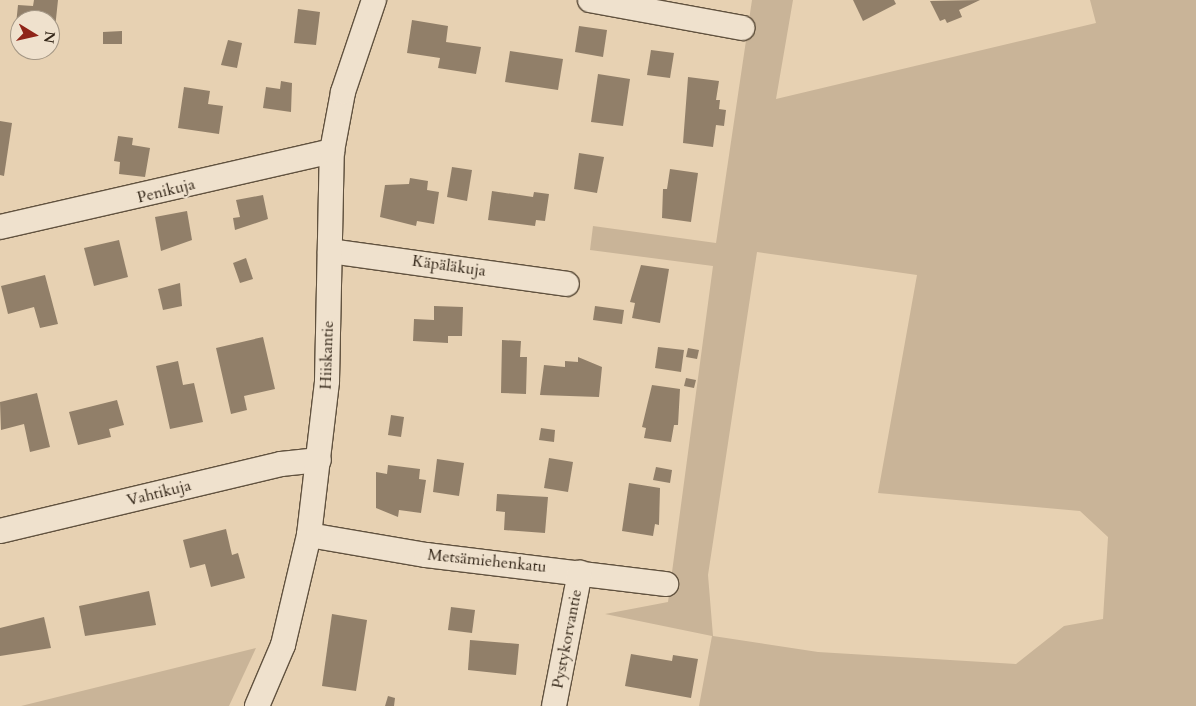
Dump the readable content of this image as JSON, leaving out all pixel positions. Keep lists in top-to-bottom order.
{
  "streets": {
    "street": [
      "Penikuja",
      "Käpäläkuja",
      "Hiiskantie",
      "Vahtikuja",
      "Metsämiehenkatu",
      "Pystykorvantie"
    ]
  },
  "crossings": [
    ["Penikuja", "Hiiskantie"],
    ["Käpäläkuja", "Hiiskantie"],
    ["Hiiskantie", "Vahtikuja"],
    ["Hiiskantie", "Metsämiehenkatu"],
    ["Metsämiehenkatu", "Pystykorvantie"]
  ],
  "north": "right"
}
